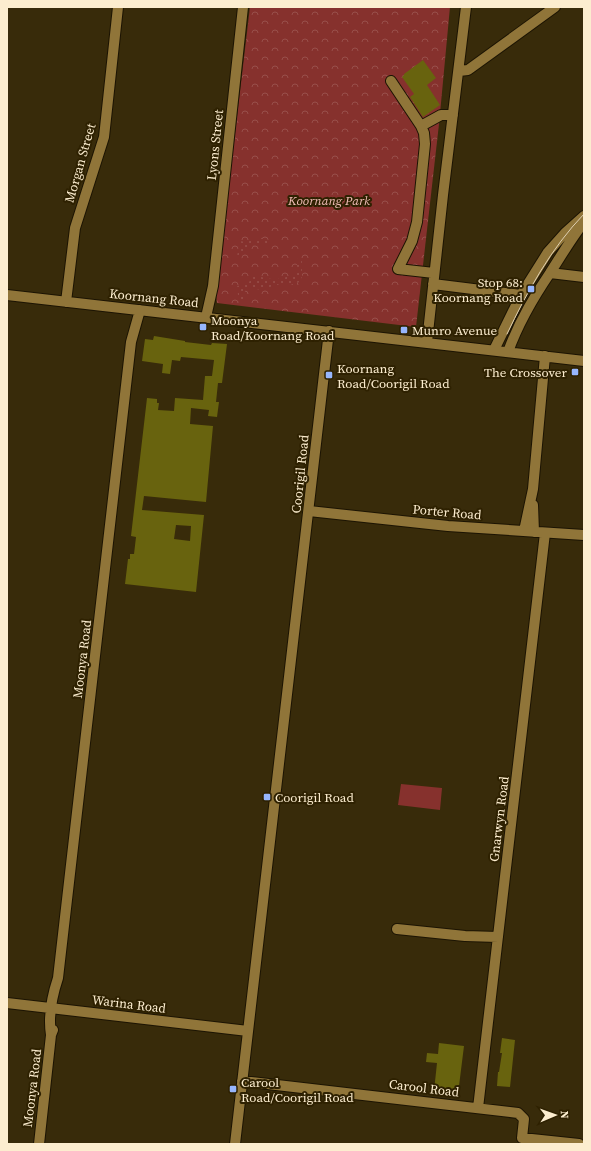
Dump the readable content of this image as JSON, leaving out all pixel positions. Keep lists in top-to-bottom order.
{
  "streets": {
    "street": [
      "Lyons Street",
      "Morgan Street",
      "Koornang Road",
      "Coorigil Road",
      "Porter Road",
      "Moonya Road",
      "Gnarwyn Road",
      "Warina Road",
      "Carool Road"
    ]
  },
  "crossings": [
    ["Lyons Street", "Koornang Road"],
    ["Morgan Street", "Koornang Road"],
    ["Koornang Road", "Coorigil Road"],
    ["Koornang Road", "Moonya Road"],
    ["Coorigil Road", "Porter Road"],
    ["Coorigil Road", "Warina Road"],
    ["Coorigil Road", "Carool Road"],
    ["Porter Road", "Gnarwyn Road"],
    ["Moonya Road", "Warina Road"],
    ["Gnarwyn Road", "Carool Road"]
  ],
  "parks": ["Koornang Park"],
  "places": {
    "transit": [
      "Stop 68: Koornang Road",
      "Moonya Road/Koornang Road",
      "Munro Avenue",
      "The Crossover",
      "Koornang Road/Coorigil Road",
      "Coorigil Road",
      "Carool Road/Coorigil Road"
    ]
  },
  "north": "right"
}
